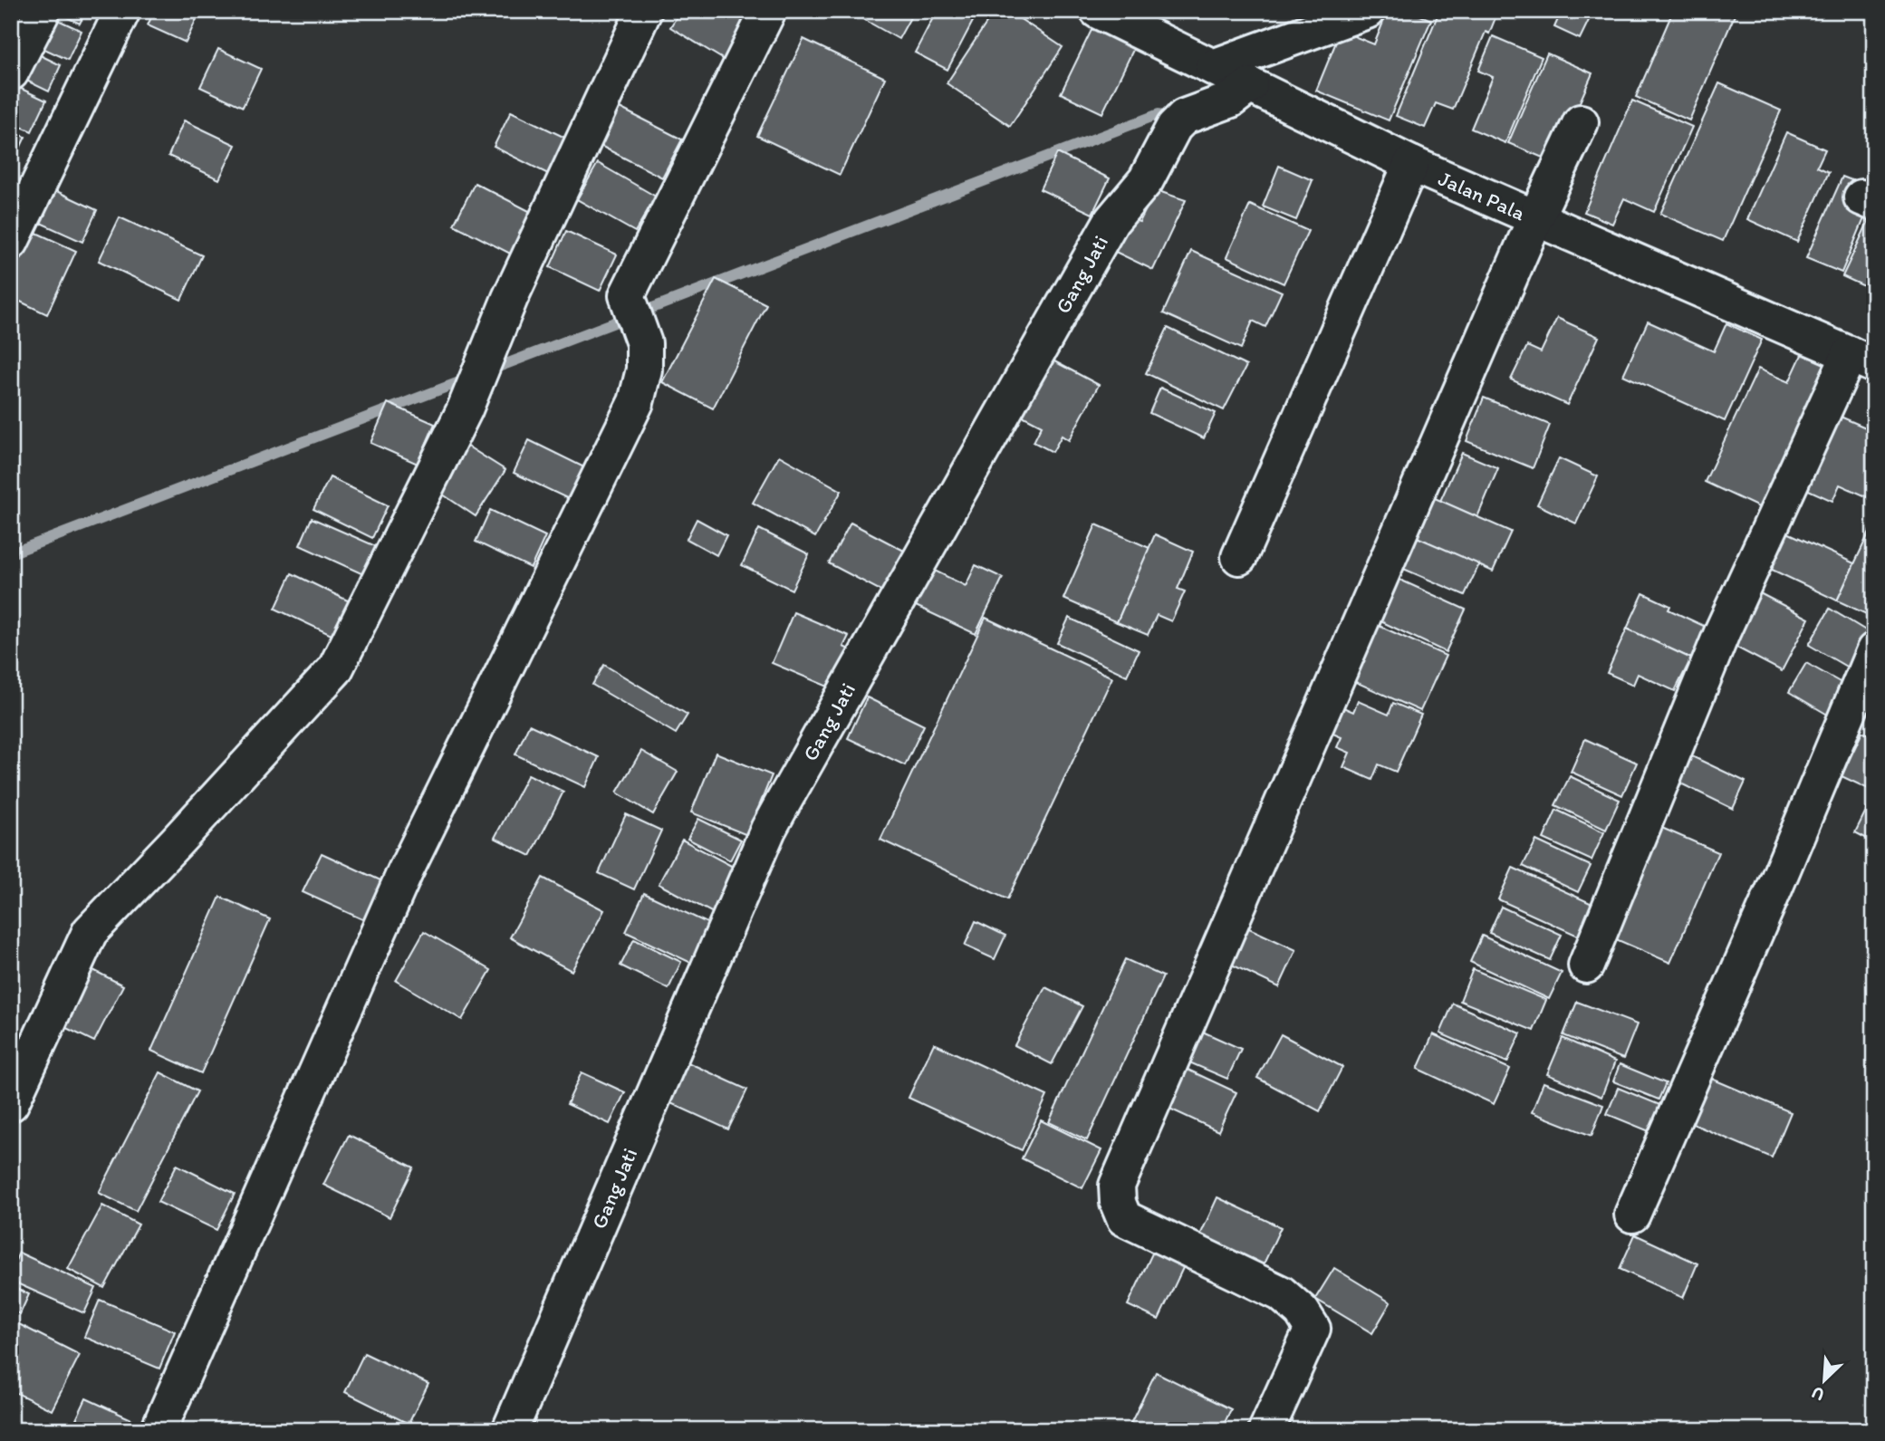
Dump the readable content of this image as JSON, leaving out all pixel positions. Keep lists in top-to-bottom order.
{
  "streets": {
    "street": ["Jalan Pala", "Gang Jati"]
  },
  "crossings": [
    ["Jalan Pala", "Gang Jati"]
  ],
  "north": "bottom left"
}
